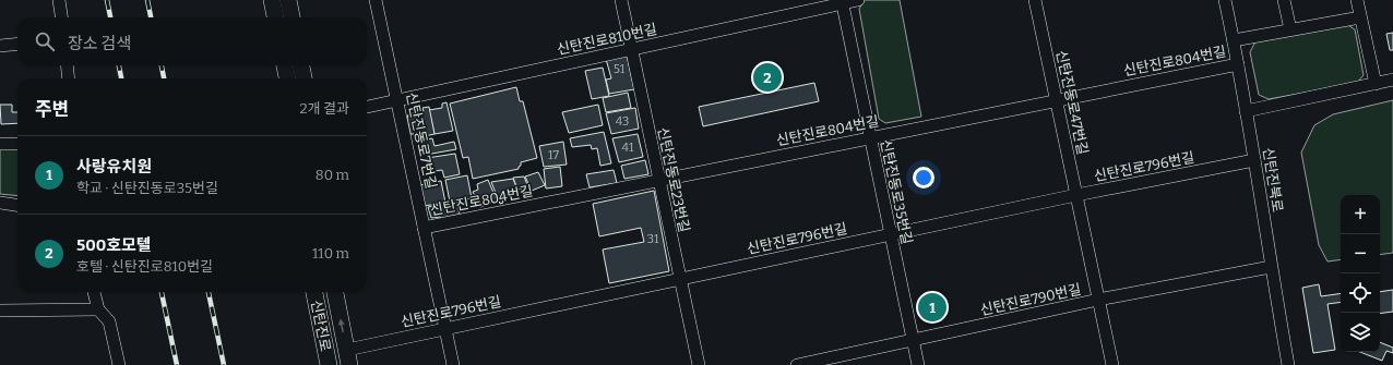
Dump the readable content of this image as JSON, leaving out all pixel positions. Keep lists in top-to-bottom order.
{
  "streets": {
    "main road": ["신탄진로"],
    "street": [
      "신탄진로810번길",
      "신탄진로804번길",
      "신탄진동로47번길",
      "신탄진동로7번길",
      "신탄진로796번길",
      "신탄진동로23번길",
      "신탄진북로",
      "신탄진동로35번길",
      "신탄진로790번길"
    ]
  },
  "crossings": [
    ["신탄진로810번길", "신탄진동로7번길"],
    ["신탄진로810번길", "신탄진동로23번길"],
    ["신탄진로810번길", "신탄진동로35번길"],
    ["신탄진로804번길", "신탄진동로47번길"],
    ["신탄진로804번길", "신탄진동로7번길"],
    ["신탄진로804번길", "신탄진동로23번길"],
    ["신탄진로804번길", "신탄진북로"],
    ["신탄진로804번길", "신탄진동로35번길"],
    ["신탄진동로47번길", "신탄진로796번길"],
    ["신탄진동로47번길", "신탄진로790번길"],
    ["신탄진동로7번길", "신탄진로796번길"],
    ["신탄진로796번길", "신탄진동로23번길"],
    ["신탄진로796번길", "신탄진북로"],
    ["신탄진로796번길", "신탄진동로35번길"],
    ["신탄진로796번길", "신탄진로"],
    ["신탄진북로", "신탄진로790번길"],
    ["신탄진동로35번길", "신탄진로790번길"]
  ],
  "house_numbers": [
    "51",
    "43",
    "41",
    "17",
    "31"
  ],
  "page": {
    "search": "장소 검색",
    "pins": ["2", "1"],
    "heading": ["주변", "2개 결과"],
    "list": [
      {
        "mark": "1",
        "name": "사랑유치원",
        "note": "학교 · 신탄진동로35번길",
        "value": "80 m"
      },
      {
        "mark": "2",
        "name": "500호모텔",
        "note": "호텔 · 신탄진로810번길",
        "value": "110 m"
      }
    ],
    "map_buttons": ["+", "−"]
  }
}
